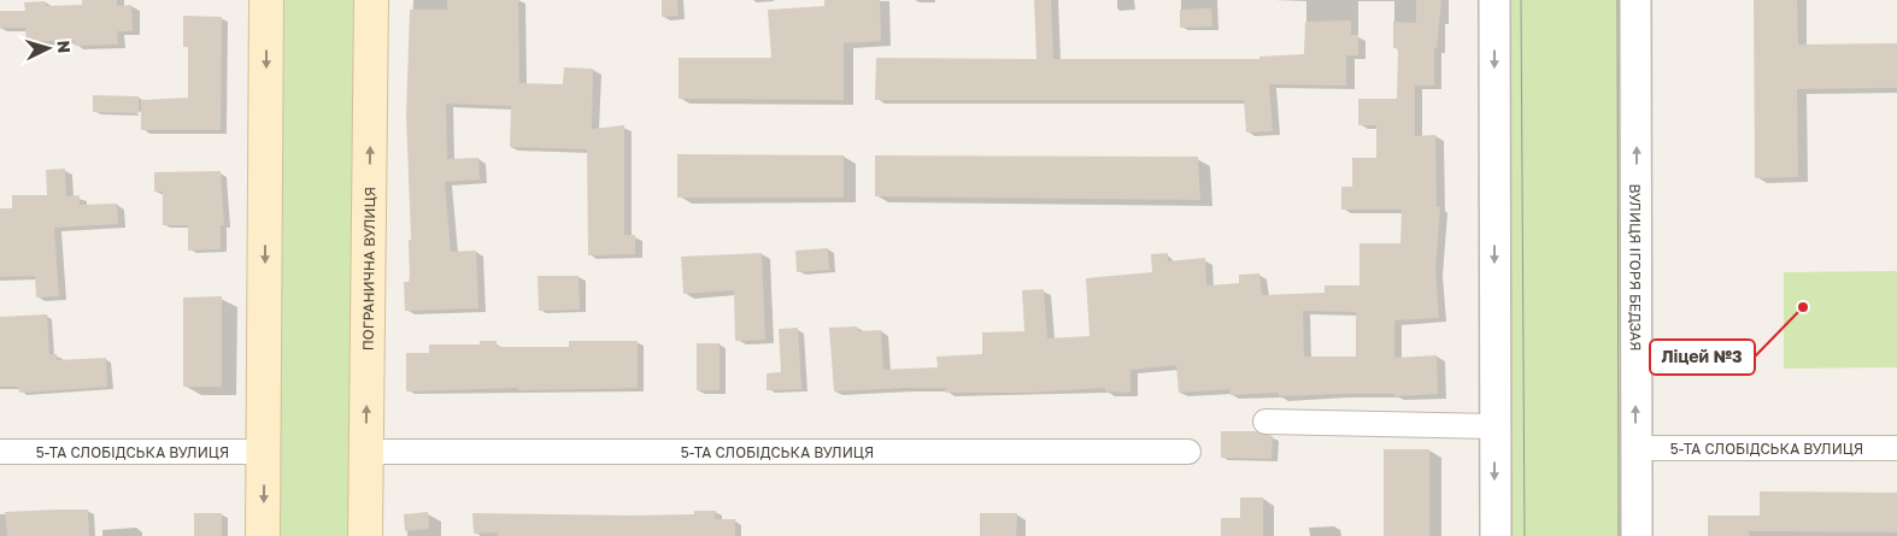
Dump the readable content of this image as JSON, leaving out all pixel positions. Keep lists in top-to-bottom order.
{
  "streets": {
    "main road": ["ПОГРАНИЧНА ВУЛИЦЯ"],
    "street": ["ВУЛИЦЯ ІГОРЯ БЕДЗАЯ", "5-ТА СЛОБІДСЬКА ВУЛИЦЯ"]
  },
  "crossings": [
    ["ПОГРАНИЧНА ВУЛИЦЯ", "5-ТА СЛОБІДСЬКА ВУЛИЦЯ"],
    ["ВУЛИЦЯ ІГОРЯ БЕДЗАЯ", "5-ТА СЛОБІДСЬКА ВУЛИЦЯ"]
  ],
  "places": ["Ліцей №3"],
  "north": "right"
}
